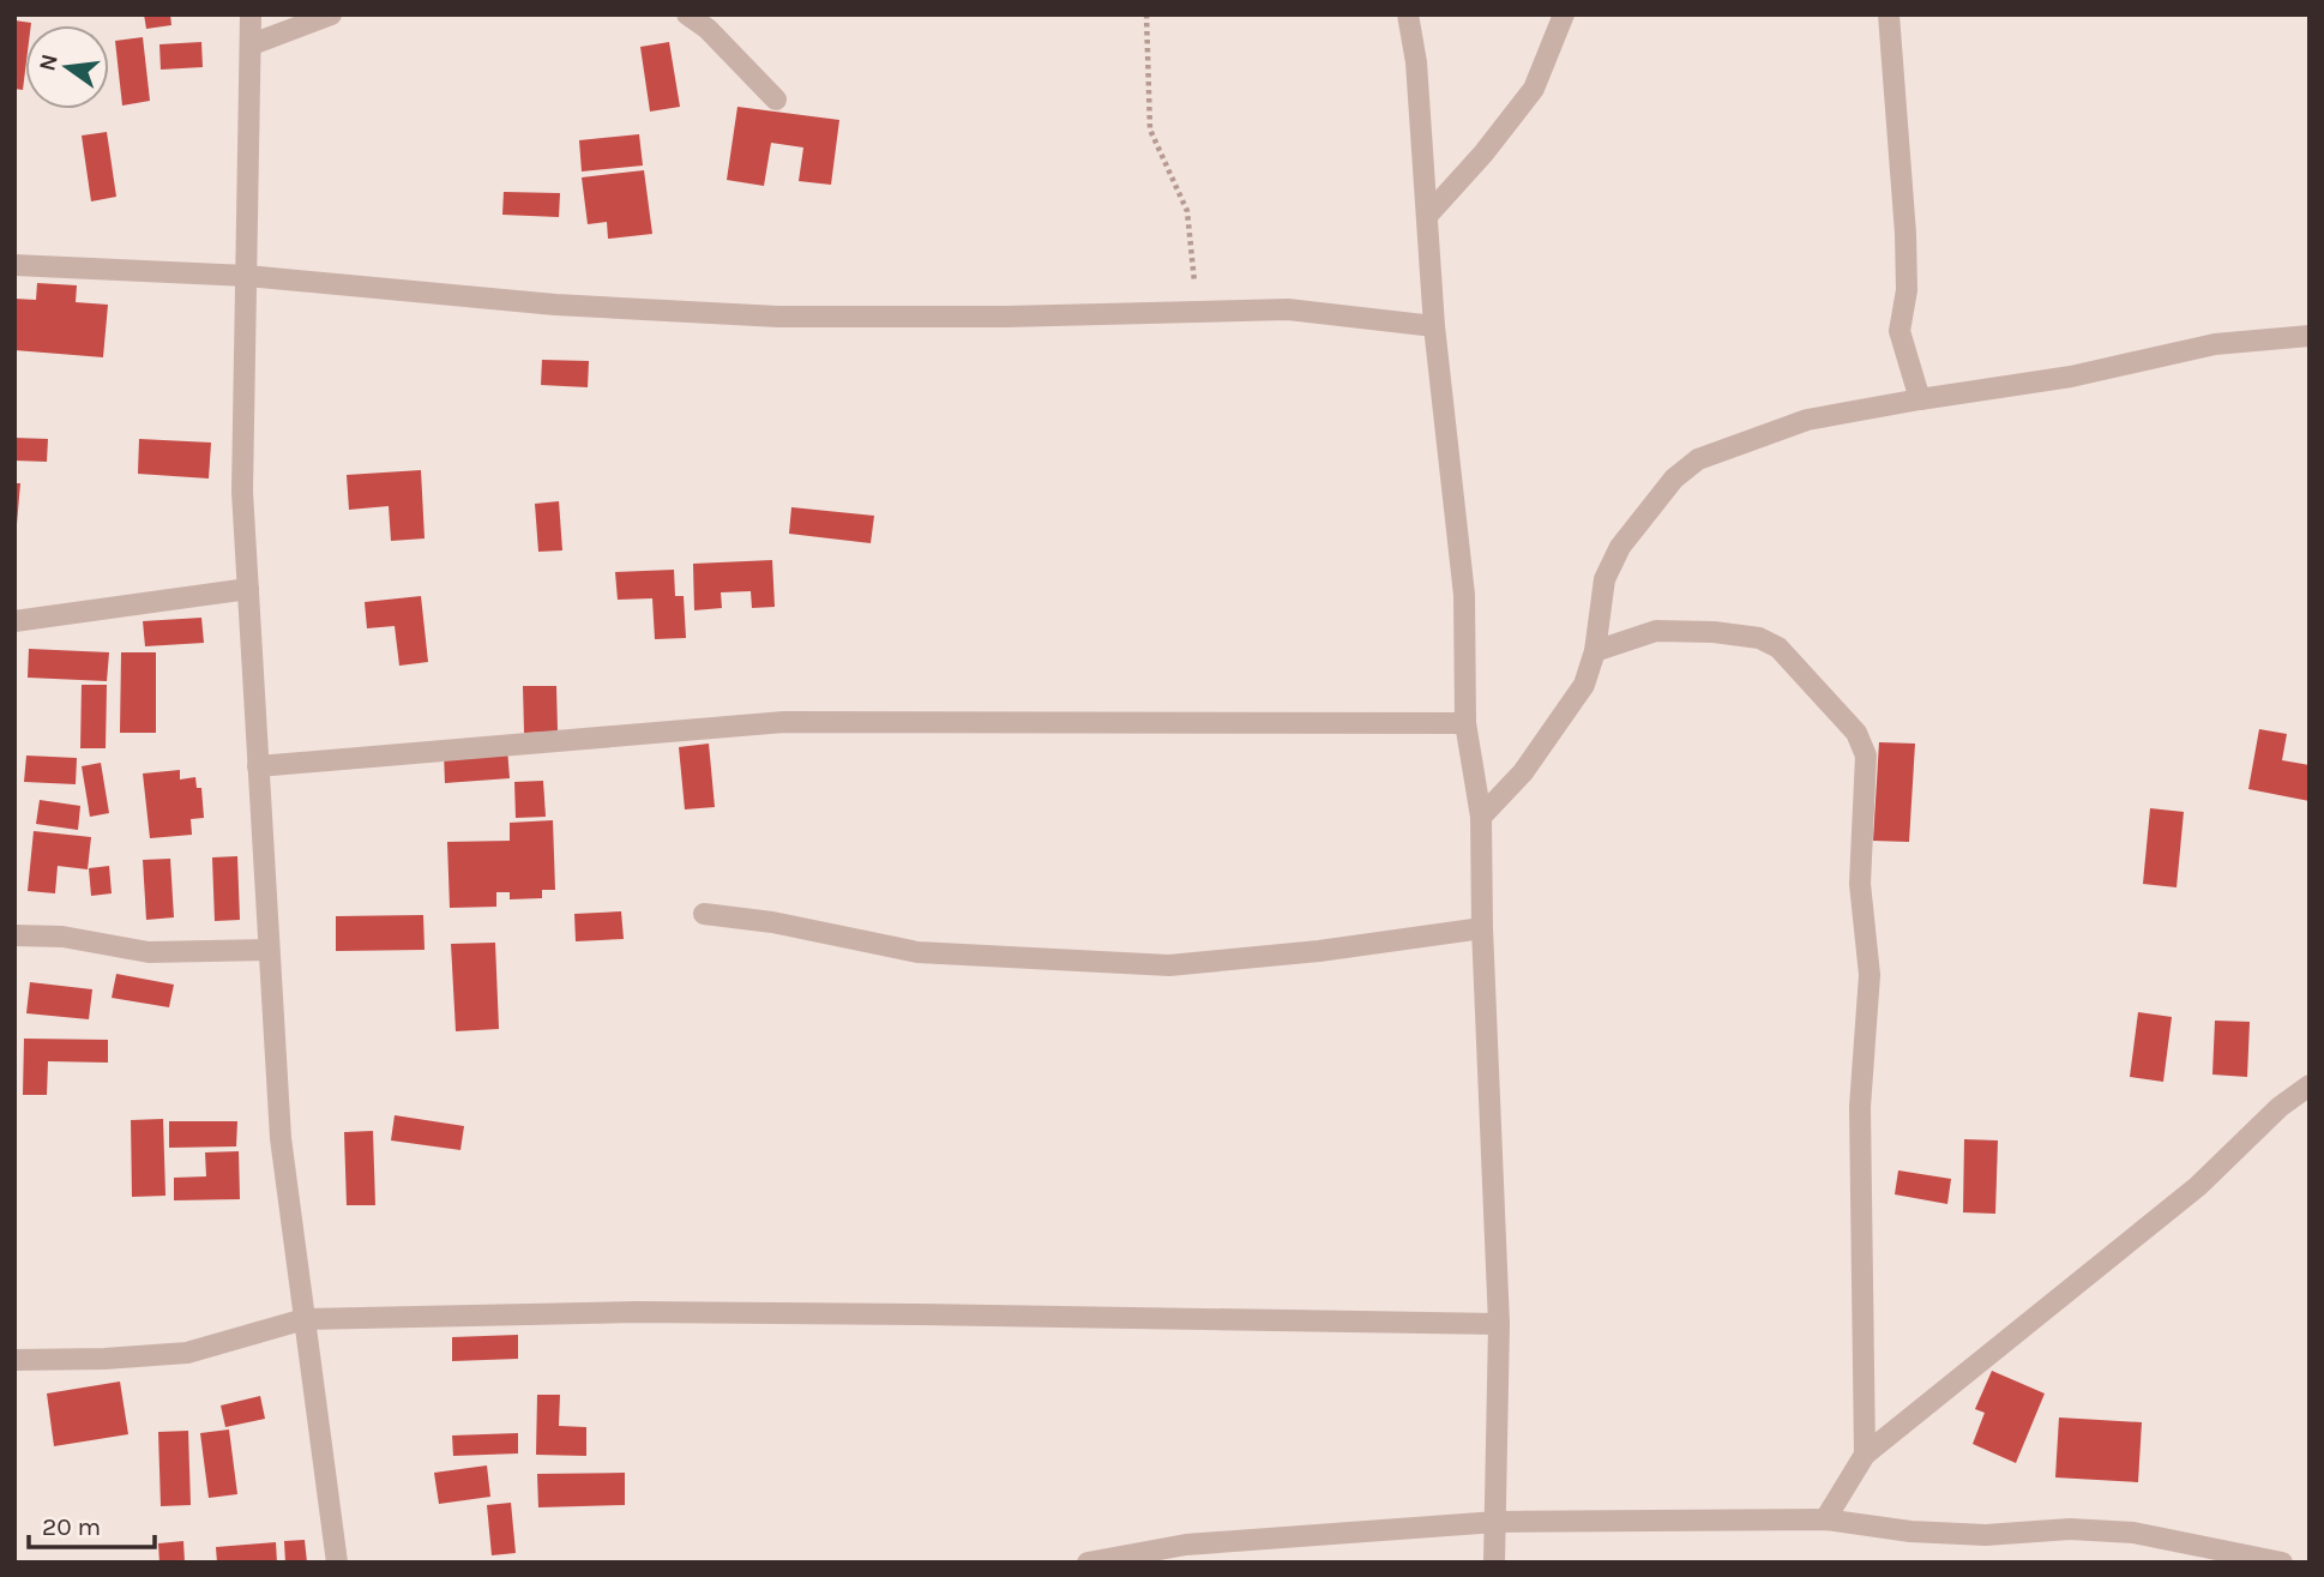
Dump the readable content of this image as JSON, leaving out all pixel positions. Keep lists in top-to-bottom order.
{
  "scale_bar": "20 m",
  "north": "left"
}
